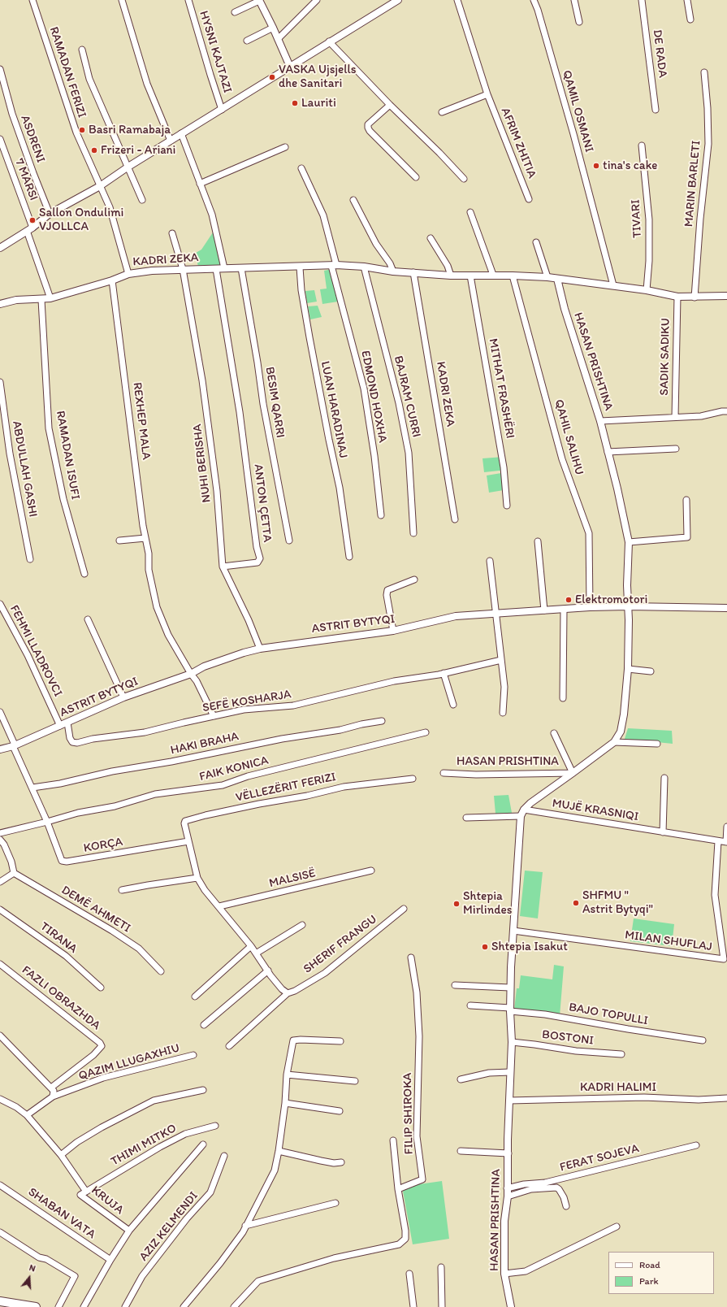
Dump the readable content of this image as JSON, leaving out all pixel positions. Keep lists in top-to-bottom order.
{
  "streets": {
    "street": [
      "HYSNI KAJTAZI",
      "DE RADA",
      "RAMADAN FERIZI",
      "QAMIL OSMANI",
      "ASDRENI",
      "AFRIM ZHITIA",
      "7 MARSI",
      "MARIN BARLETI",
      "TIVARI",
      "KADRI ZEKA",
      "SADIK SADIKU",
      "HASAN PRISHTINA",
      "MITHAT FRASHËRI",
      "EDMOND HOXHA",
      "BAJRAM CURRI",
      "BESIM QARRI",
      "LUAN HARADINAJ",
      "REXHEP MALA",
      "QAHIL SALIHU",
      "RAMADAN ISUFI",
      "NUHI BERISHA",
      "ABDULLAH GASHI",
      "ANTON ÇETTA",
      "ASTRIT BYTYQI",
      "FEHMI LLADROVCI",
      "SEFË KOSHARJA",
      "HAKI BRAHA",
      "FAIK KONICA",
      "VËLLEZËRIT FERIZI",
      "MUJË KRASNIQI",
      "KORÇA",
      "MALSISË",
      "DEMË AHMETI",
      "TIRANA",
      "MILAN SHUFLAJ",
      "SHERIF FRANGU",
      "FAZLI OBRAZHDA",
      "BAJO TOPULLI",
      "BOSTONI",
      "QAZIM LLUGAXHIU",
      "KADRI HALIMI",
      "FILIP SHIROKA",
      "THIMI MITKO",
      "FERAT SOJEVA",
      "KRUJA",
      "SHABAN VATA",
      "AZIZ KELMENDI"
    ]
  },
  "crossings": [
    ["RAMADAN FERIZI", "KADRI ZEKA"],
    ["QAMIL OSMANI", "KADRI ZEKA"],
    ["7 MARSI", "KADRI ZEKA"],
    ["MARIN BARLETI", "KADRI ZEKA"],
    ["TIVARI", "KADRI ZEKA"],
    ["KADRI ZEKA", "SADIK SADIKU"],
    ["KADRI ZEKA", "HASAN PRISHTINA"],
    ["KADRI ZEKA", "MITHAT FRASHËRI"],
    ["KADRI ZEKA", "EDMOND HOXHA"],
    ["KADRI ZEKA", "BAJRAM CURRI"],
    ["KADRI ZEKA", "BESIM QARRI"],
    ["KADRI ZEKA", "LUAN HARADINAJ"],
    ["KADRI ZEKA", "REXHEP MALA"],
    ["KADRI ZEKA", "QAHIL SALIHU"],
    ["KADRI ZEKA", "RAMADAN ISUFI"],
    ["KADRI ZEKA", "NUHI BERISHA"],
    ["KADRI ZEKA", "ANTON ÇETTA"],
    ["HASAN PRISHTINA", "ASTRIT BYTYQI"],
    ["HASAN PRISHTINA", "MUJË KRASNIQI"],
    ["HASAN PRISHTINA", "MILAN SHUFLAJ"],
    ["HASAN PRISHTINA", "BAJO TOPULLI"],
    ["HASAN PRISHTINA", "BOSTONI"],
    ["HASAN PRISHTINA", "KADRI HALIMI"],
    ["HASAN PRISHTINA", "FERAT SOJEVA"],
    ["REXHEP MALA", "ASTRIT BYTYQI"],
    ["REXHEP MALA", "SEFË KOSHARJA"],
    ["QAHIL SALIHU", "ASTRIT BYTYQI"],
    ["NUHI BERISHA", "ANTON ÇETTA"],
    ["NUHI BERISHA", "ASTRIT BYTYQI"],
    ["ASTRIT BYTYQI", "FEHMI LLADROVCI"],
    ["ASTRIT BYTYQI", "SEFË KOSHARJA"],
    ["FAIK KONICA", "KORÇA"],
    ["VËLLEZËRIT FERIZI", "KORÇA"],
    ["MUJË KRASNIQI", "MILAN SHUFLAJ"],
    ["THIMI MITKO", "KRUJA"],
    ["KRUJA", "SHABAN VATA"]
  ],
  "places": [
    "VASKA Ujsjells dhe Sanitari",
    "Lauriti",
    "Basri Ramabaja",
    "Frizeri - Ariani",
    "tina's cake",
    "Sallon Ondulimi VJOLLCA",
    "Elektromotori",
    "SHFMU \" Astrit Bytyqi\"",
    "Shtepia Mirlindes",
    "Shtepia Isakut"
  ],
  "legend": ["Road", "Park"],
  "north": "top"
}
